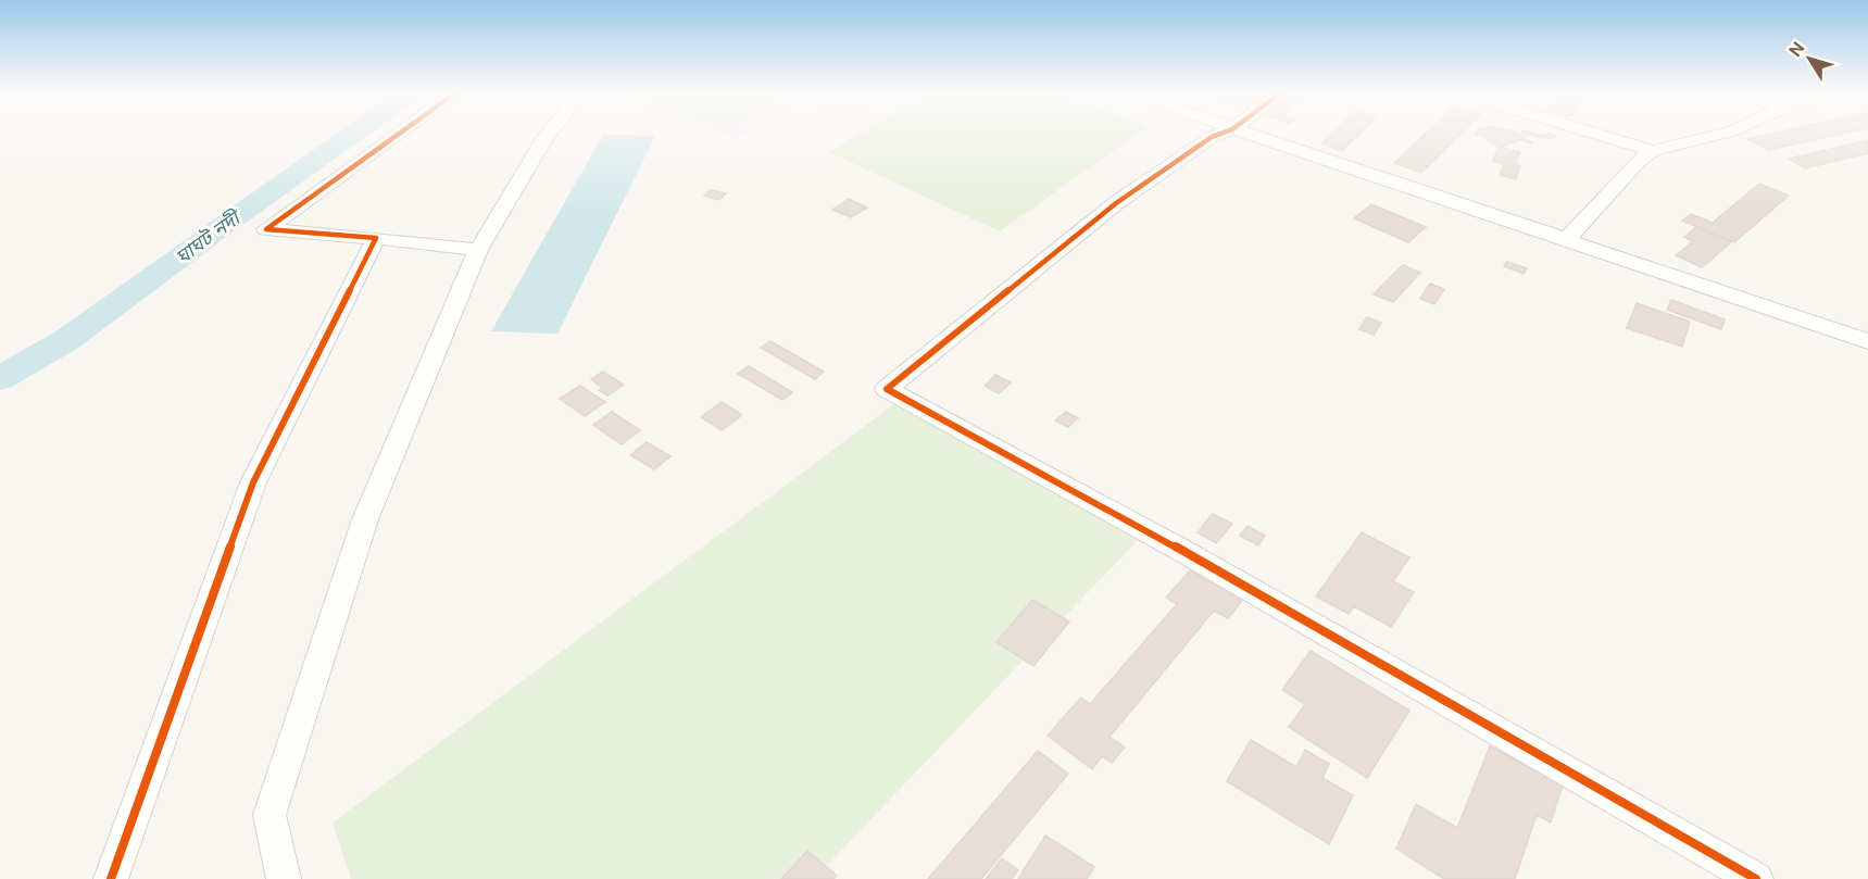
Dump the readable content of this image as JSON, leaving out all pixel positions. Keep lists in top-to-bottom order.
{
  "water": ["ঘাঘট নদী"],
  "north": "top left"
}
